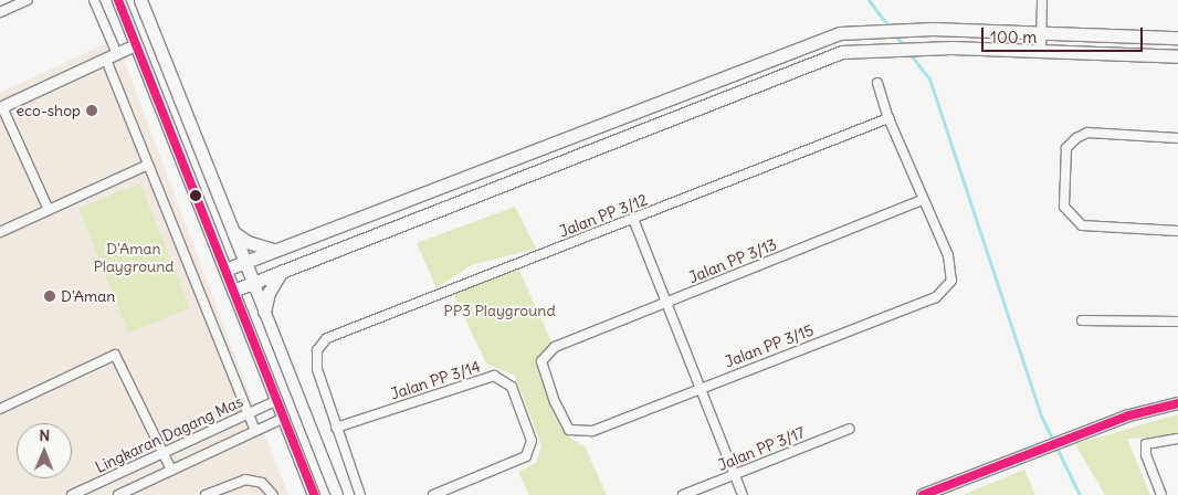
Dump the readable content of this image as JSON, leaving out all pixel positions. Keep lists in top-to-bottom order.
{
  "streets": {
    "street": [
      "Jalan PP 3/12",
      "Jalan PP 3/13",
      "Jalan PP 3/15",
      "Jalan PP 3/14",
      "Lingkaran Dagang Mas",
      "Jalan PP 3/17"
    ]
  },
  "crossings": [
    ["Jalan PP 3/12", "Jalan PP 3/14"],
    ["Jalan PP 3/13", "Jalan PP 3/15"]
  ],
  "parks": ["D'Aman Playground", "PP3 Playground"],
  "places": ["eco-shop", "D'Aman"],
  "scale_bar": "100 m",
  "north": "top"
}
